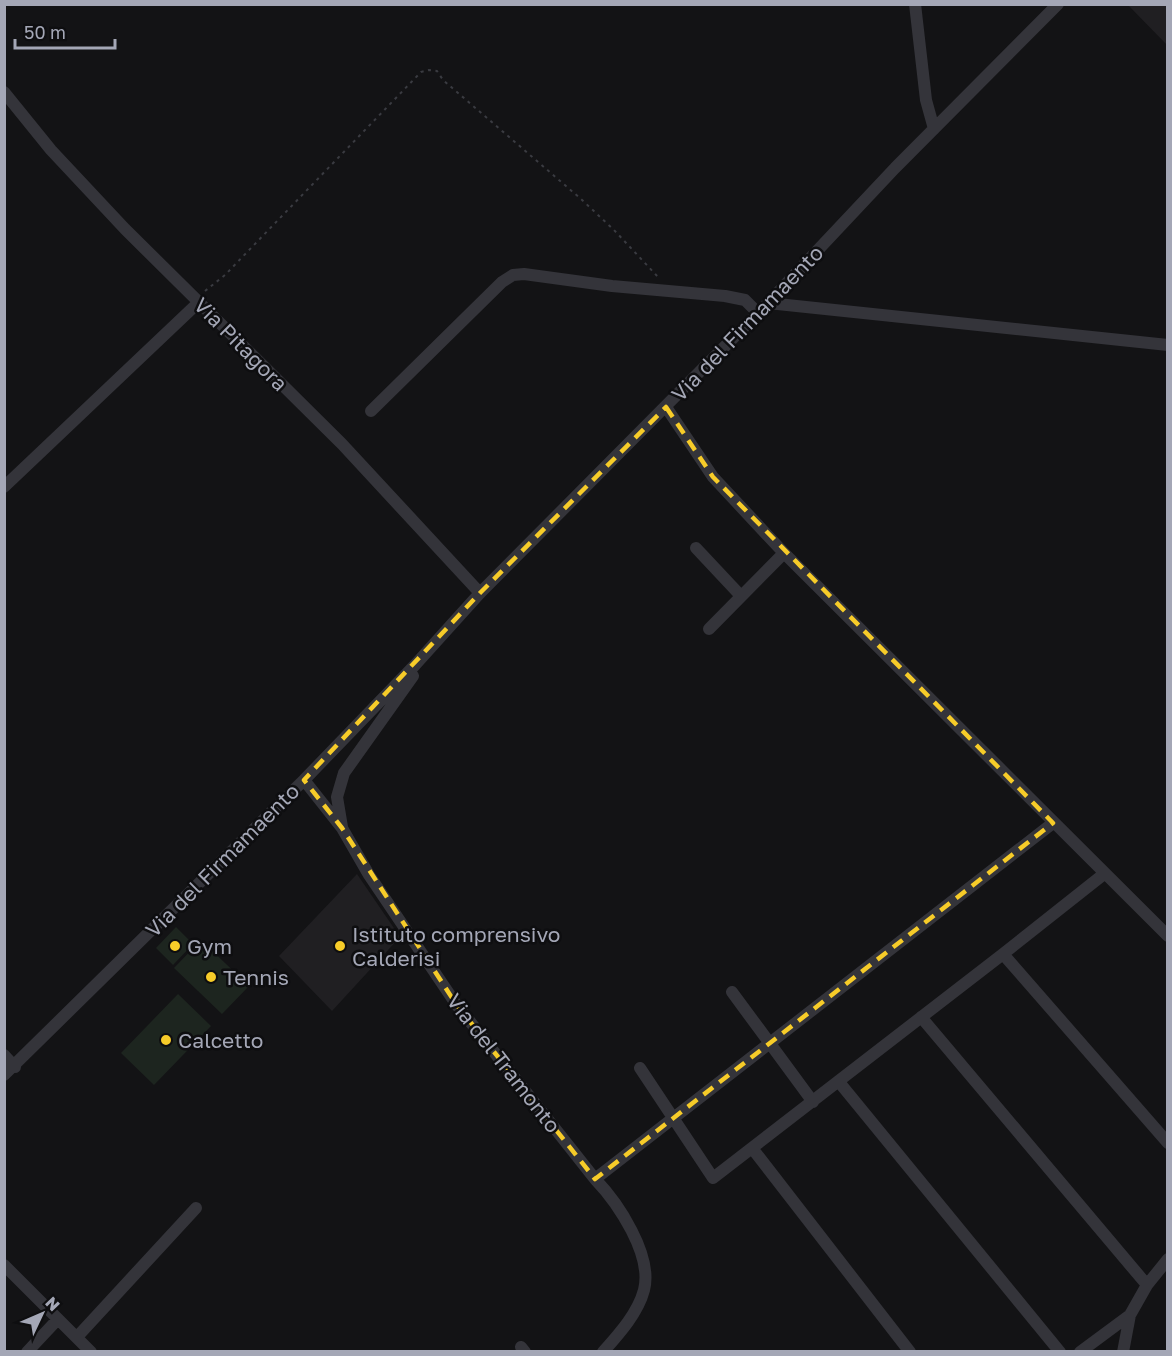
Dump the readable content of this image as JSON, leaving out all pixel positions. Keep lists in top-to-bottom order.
{
  "streets": {
    "street": ["Via del Firmamaento", "Via Pitagora", "Via del Tramonto"]
  },
  "crossings": [
    ["Via del Firmamaento", "Via Pitagora"],
    ["Via del Firmamaento", "Via del Tramonto"]
  ],
  "places": [
    "Gym",
    "Istituto comprensivo Calderisi",
    "Tennis",
    "Calcetto"
  ],
  "scale_bar": "50 m",
  "north": "top right"
}
